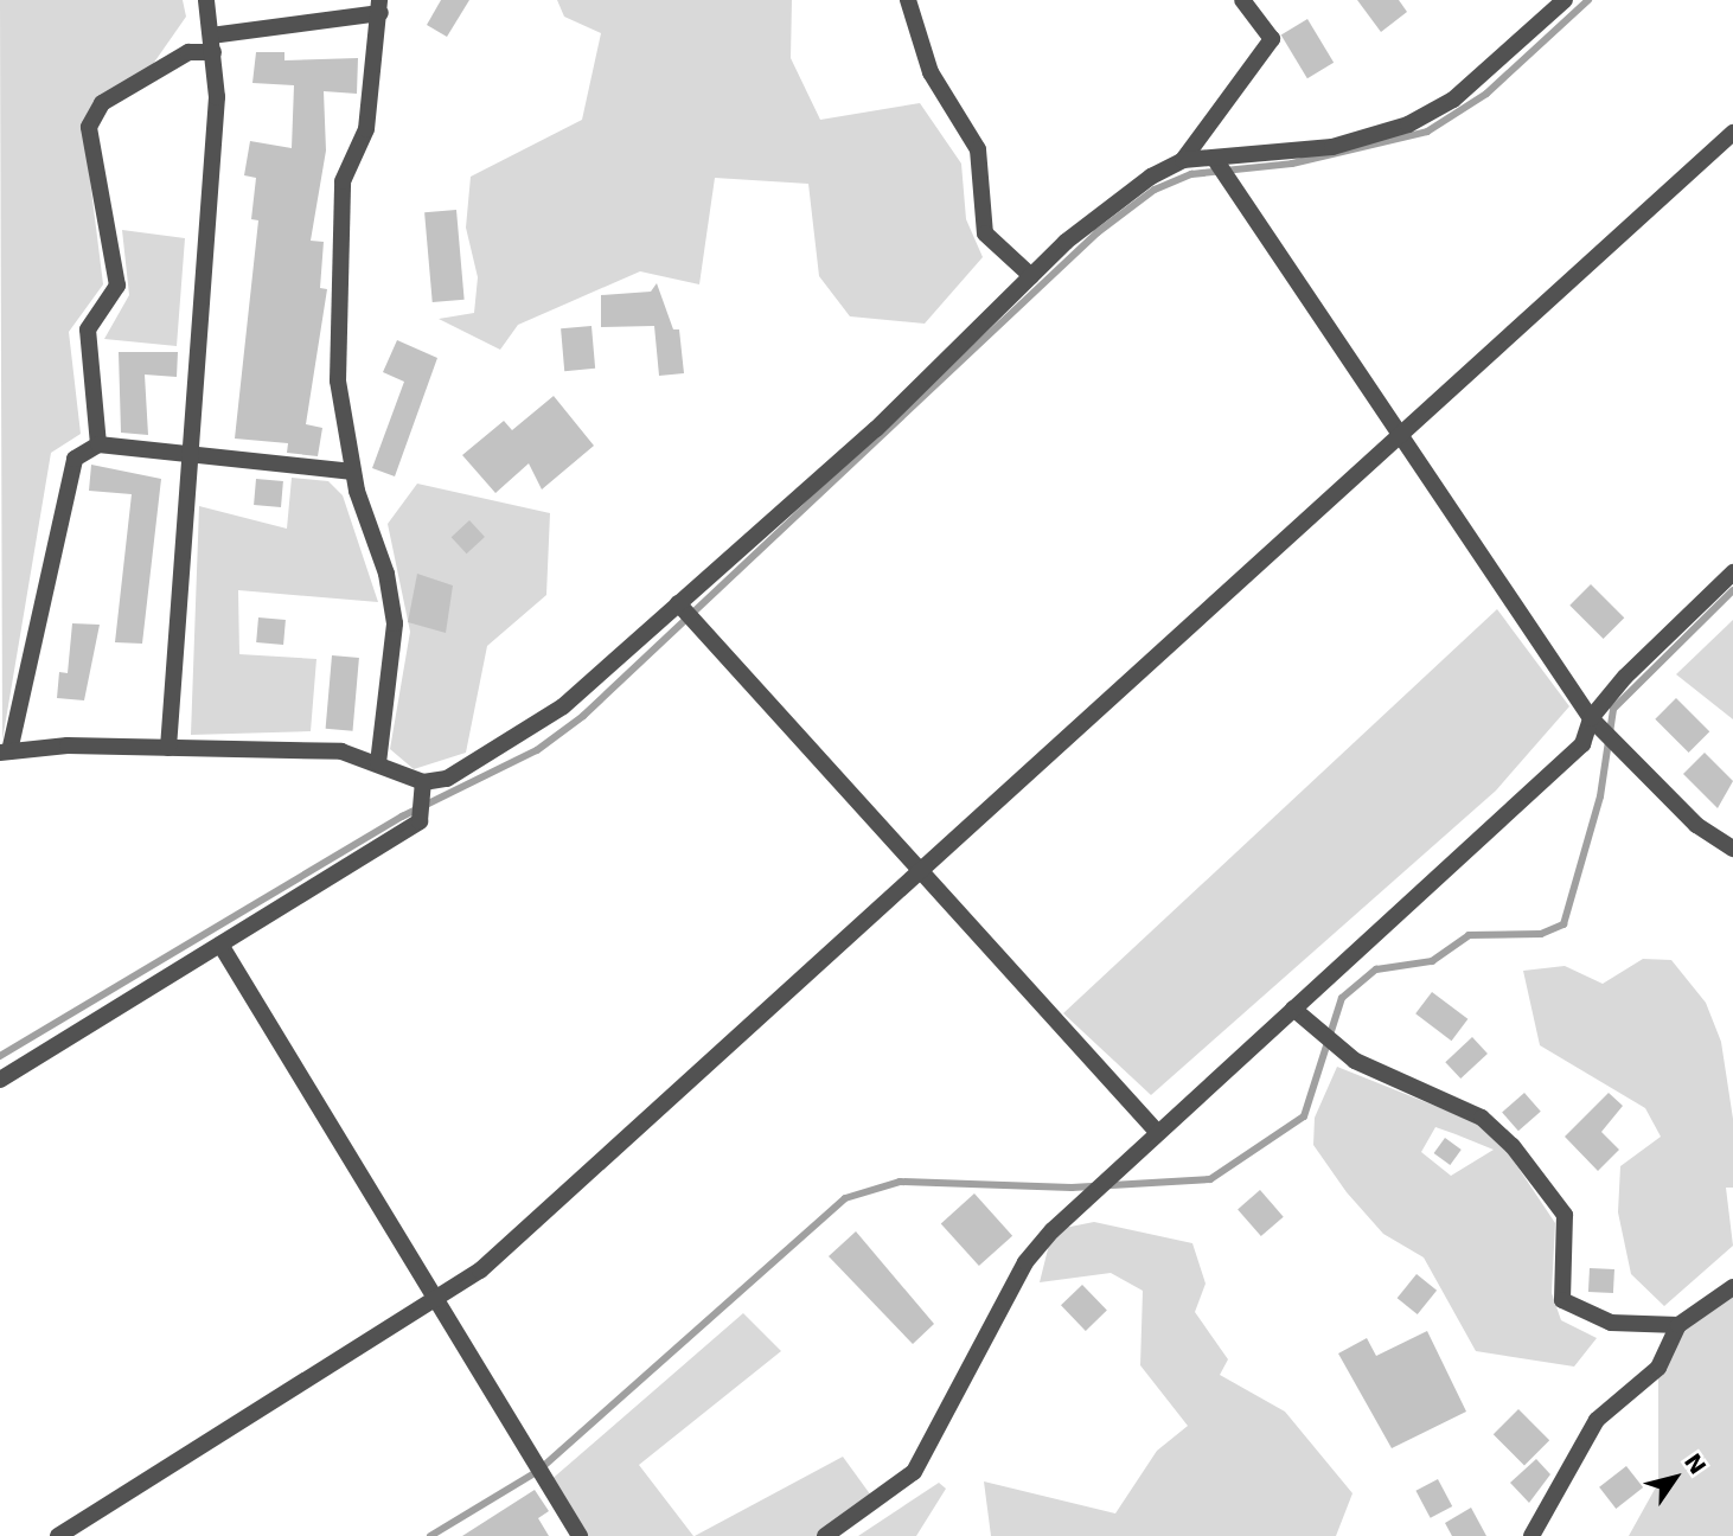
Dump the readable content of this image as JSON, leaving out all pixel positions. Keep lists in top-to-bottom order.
{
  "north": "top right"
}
